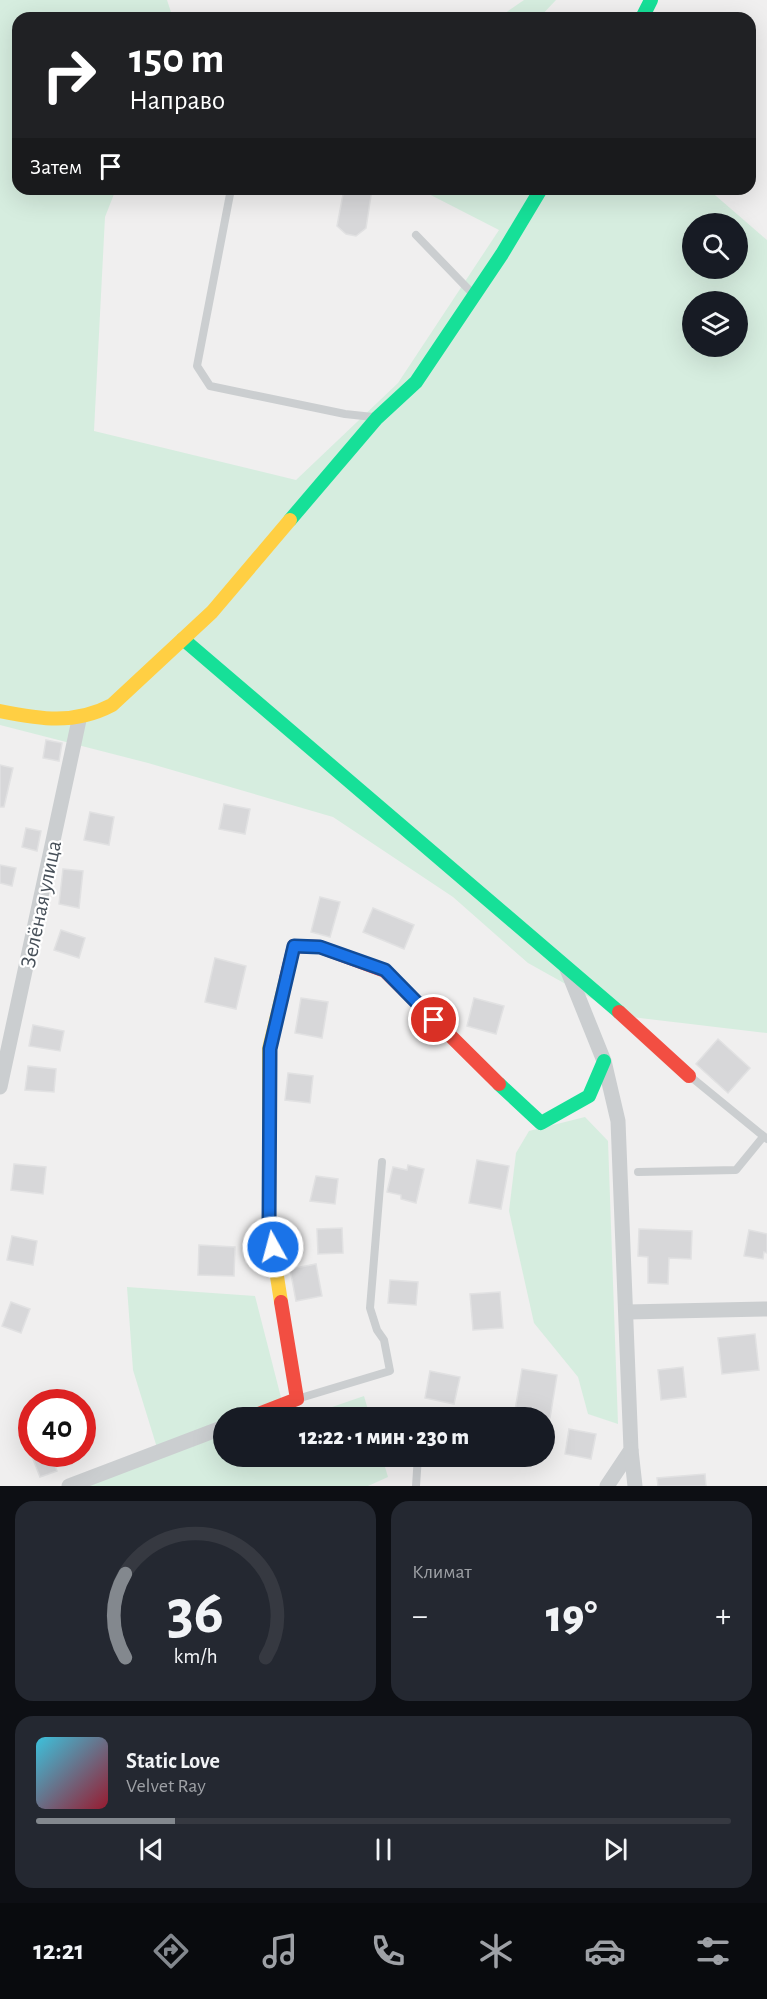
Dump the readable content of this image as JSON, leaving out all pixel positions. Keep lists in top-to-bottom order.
{
  "streets": {
    "street": ["Зелёная улица"]
  },
  "page": {
    "turn": ["150 m", "Направо"],
    "then": "Затем",
    "limit": "40",
    "trip": "12:22 · 1 мин · 230 m",
    "tile": "Климат",
    "heat": ["−", "19°", "+"],
    "song": ["Static Love", "Velvet Ray"],
    "tabs": "12:21",
    "gauge": ["36", "km/h"]
  }
}
